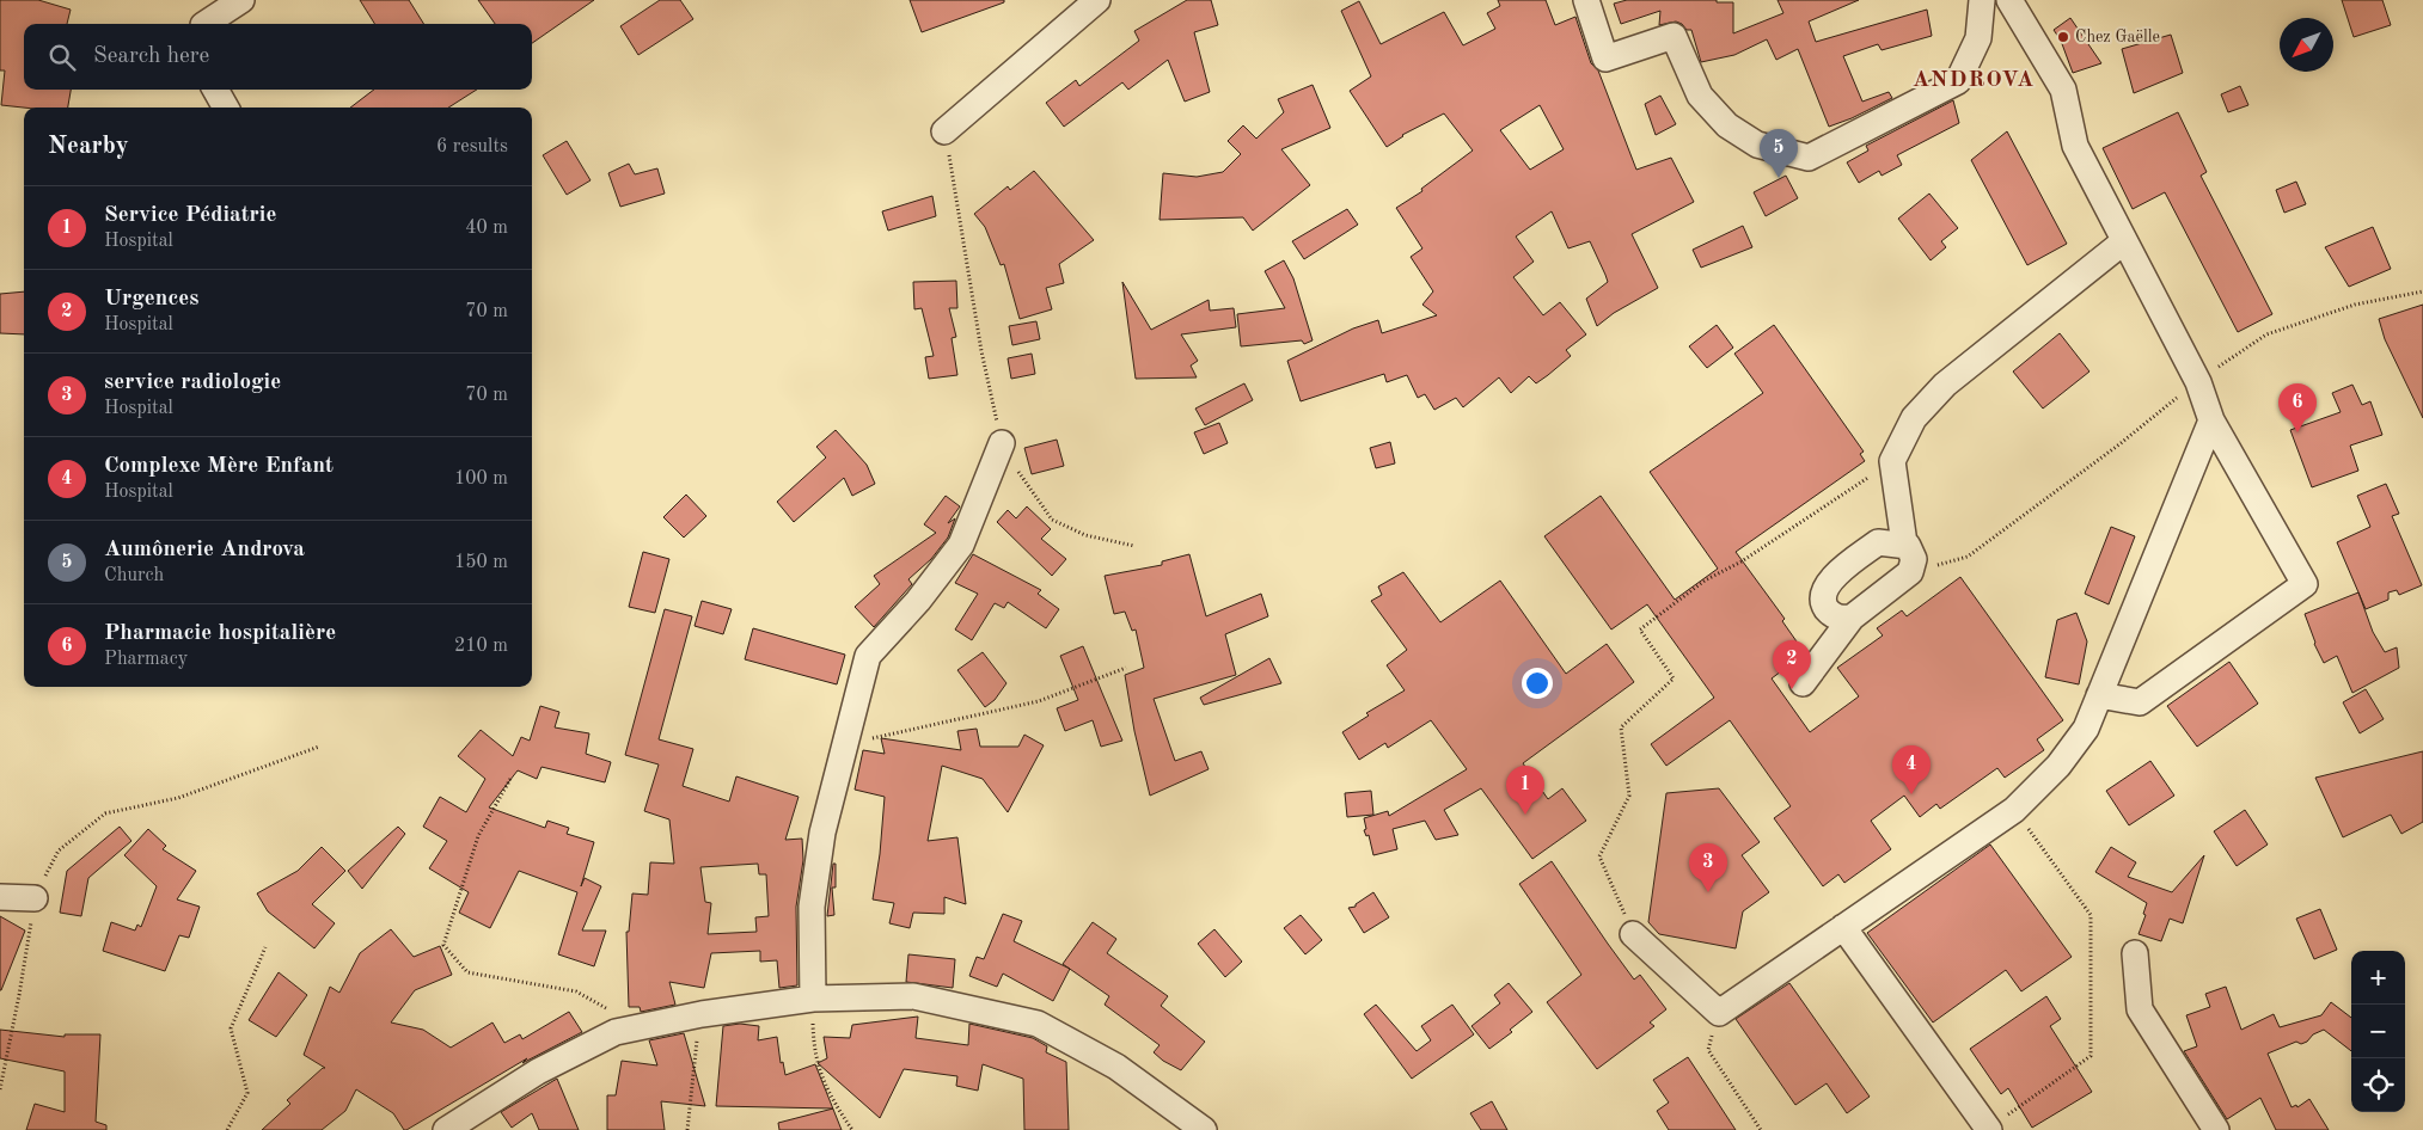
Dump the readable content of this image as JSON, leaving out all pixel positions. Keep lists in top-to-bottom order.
{
  "districts": ["ANDROVA"],
  "places": ["Chez Gaëlle"],
  "north": "bottom left",
  "page": {
    "search": "Search here",
    "heading": ["Nearby", "6 results"],
    "pins": [
      "5",
      "6",
      "2",
      "4",
      "1",
      "3"
    ],
    "list": [
      {
        "mark": "1",
        "name": "Service Pédiatrie",
        "note": "Hospital",
        "value": "40 m"
      },
      {
        "mark": "2",
        "name": "Urgences",
        "note": "Hospital",
        "value": "70 m"
      },
      {
        "mark": "3",
        "name": "service radiologie",
        "note": "Hospital",
        "value": "70 m"
      },
      {
        "mark": "4",
        "name": "Complexe Mère Enfant",
        "note": "Hospital",
        "value": "100 m"
      },
      {
        "mark": "5",
        "name": "Aumônerie Androva",
        "note": "Church",
        "value": "150 m"
      },
      {
        "mark": "6",
        "name": "Pharmacie hospitalière",
        "note": "Pharmacy",
        "value": "210 m"
      }
    ],
    "map_buttons": ["+", "−"]
  }
}
